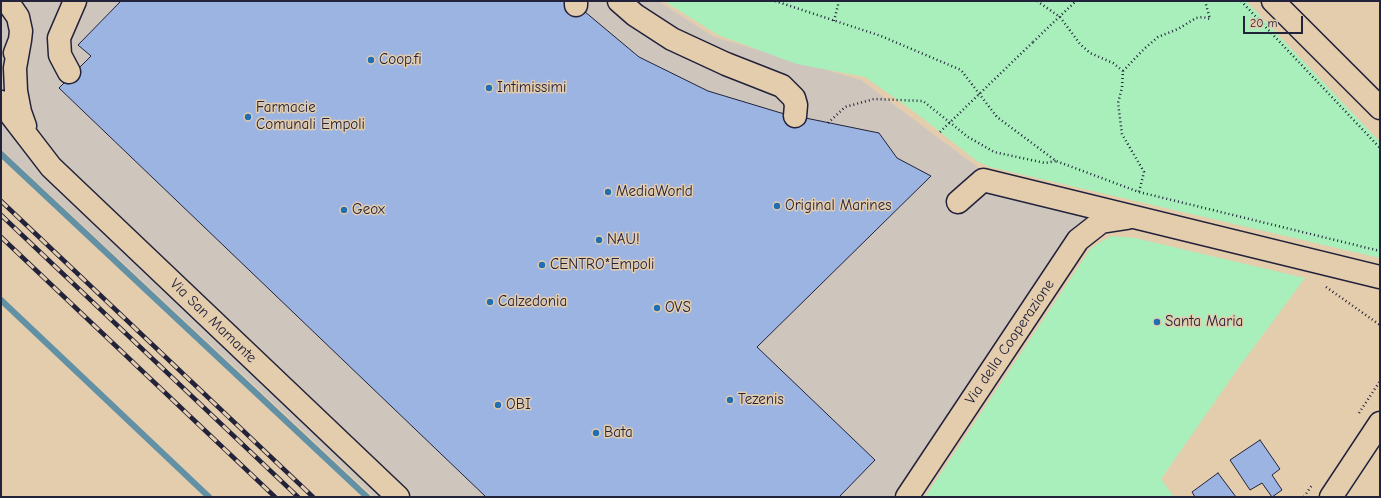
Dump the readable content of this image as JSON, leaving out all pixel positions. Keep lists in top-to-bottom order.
{
  "streets": {
    "street": ["Via San Mamante", "Via della Cooperazione"]
  },
  "places": [
    "Coop.fi",
    "Intimissimi",
    "Farmacie Comunali Empoli",
    "MediaWorld",
    "Original Marines",
    "Geox",
    "NAU!",
    "CENTRO*Empoli",
    "Calzedonia",
    "OVS",
    "Santa Maria",
    "Tezenis",
    "OBI",
    "Bata"
  ],
  "scale_bar": "20 m"
}
